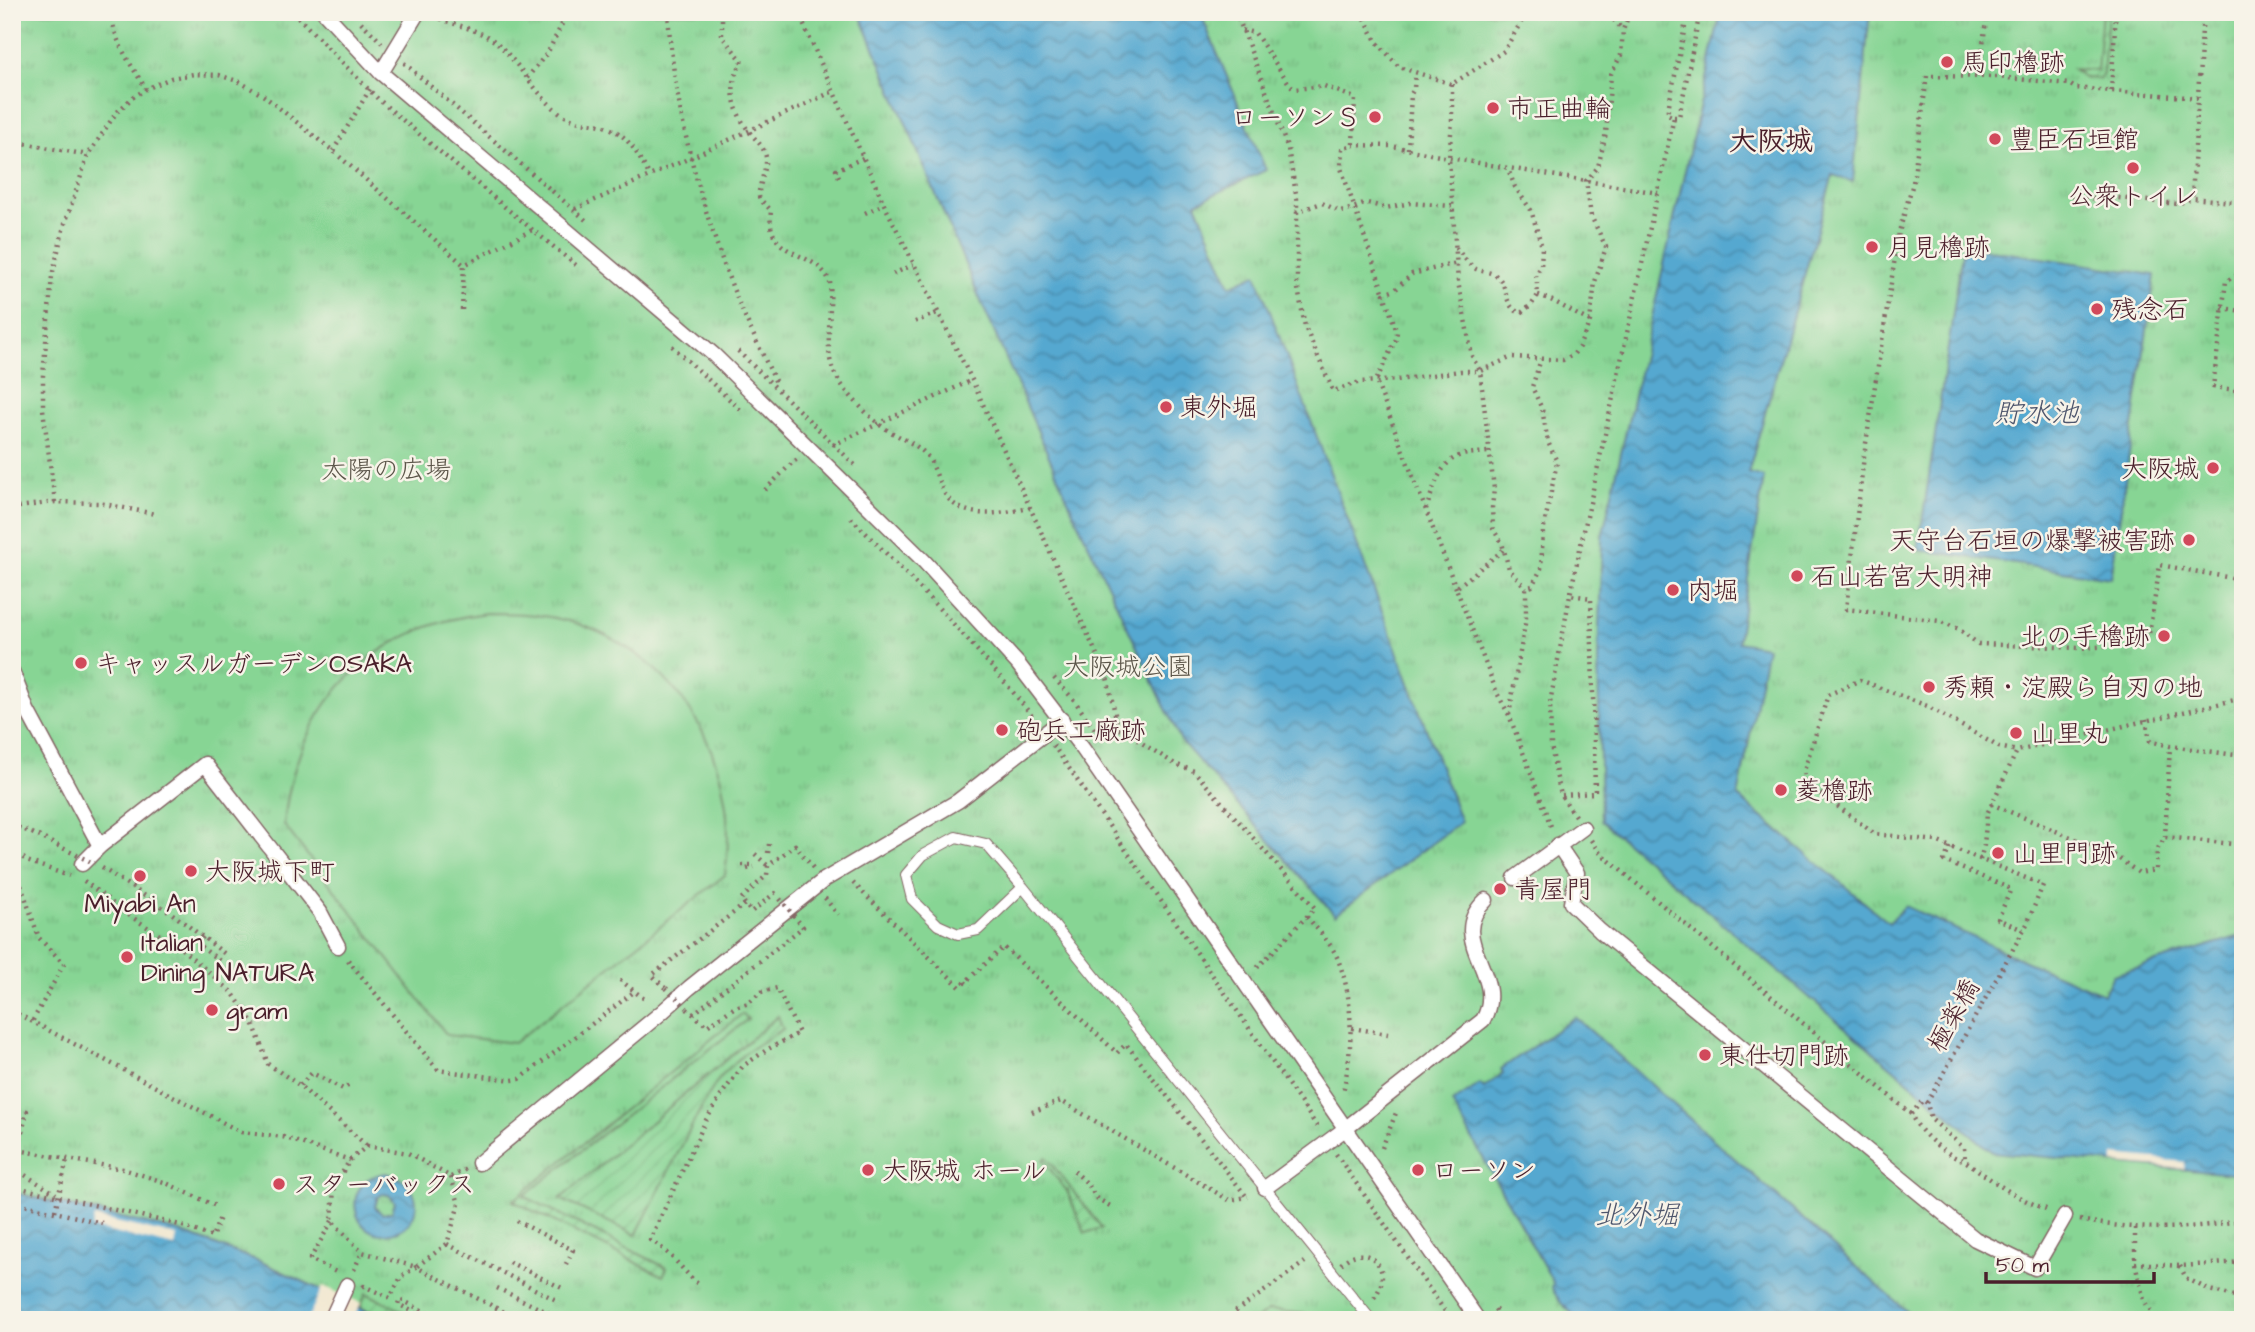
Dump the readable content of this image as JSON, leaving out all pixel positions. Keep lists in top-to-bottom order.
{
  "streets": {
    "path": ["極楽橋"]
  },
  "districts": ["大阪城"],
  "water": ["貯水池", "北外堀"],
  "parks": ["太陽の広場", "大阪城公園"],
  "places": [
    "馬印櫓跡",
    "市正曲輪",
    "ローソンＳ",
    "豊臣石垣館",
    "公衆トイレ",
    "月見櫓跡",
    "残念石",
    "東外堀",
    "大阪城",
    "天守台石垣の爆撃被害跡",
    "石山若宮大明神",
    "内堀",
    "北の手櫓跡",
    "キャッスルガーデンOSAKA",
    "秀頼・淀殿ら自刃の地",
    "砲兵工廠跡",
    "山里丸",
    "菱櫓跡",
    "山里門跡",
    "大阪城下町",
    "Miyabi An",
    "青屋門",
    "Italian Dining NATURA",
    "gram",
    "東仕切門跡",
    "大阪城 ホール",
    "ローソン",
    "スターバックス"
  ],
  "scale_bar": "50 m"
}
